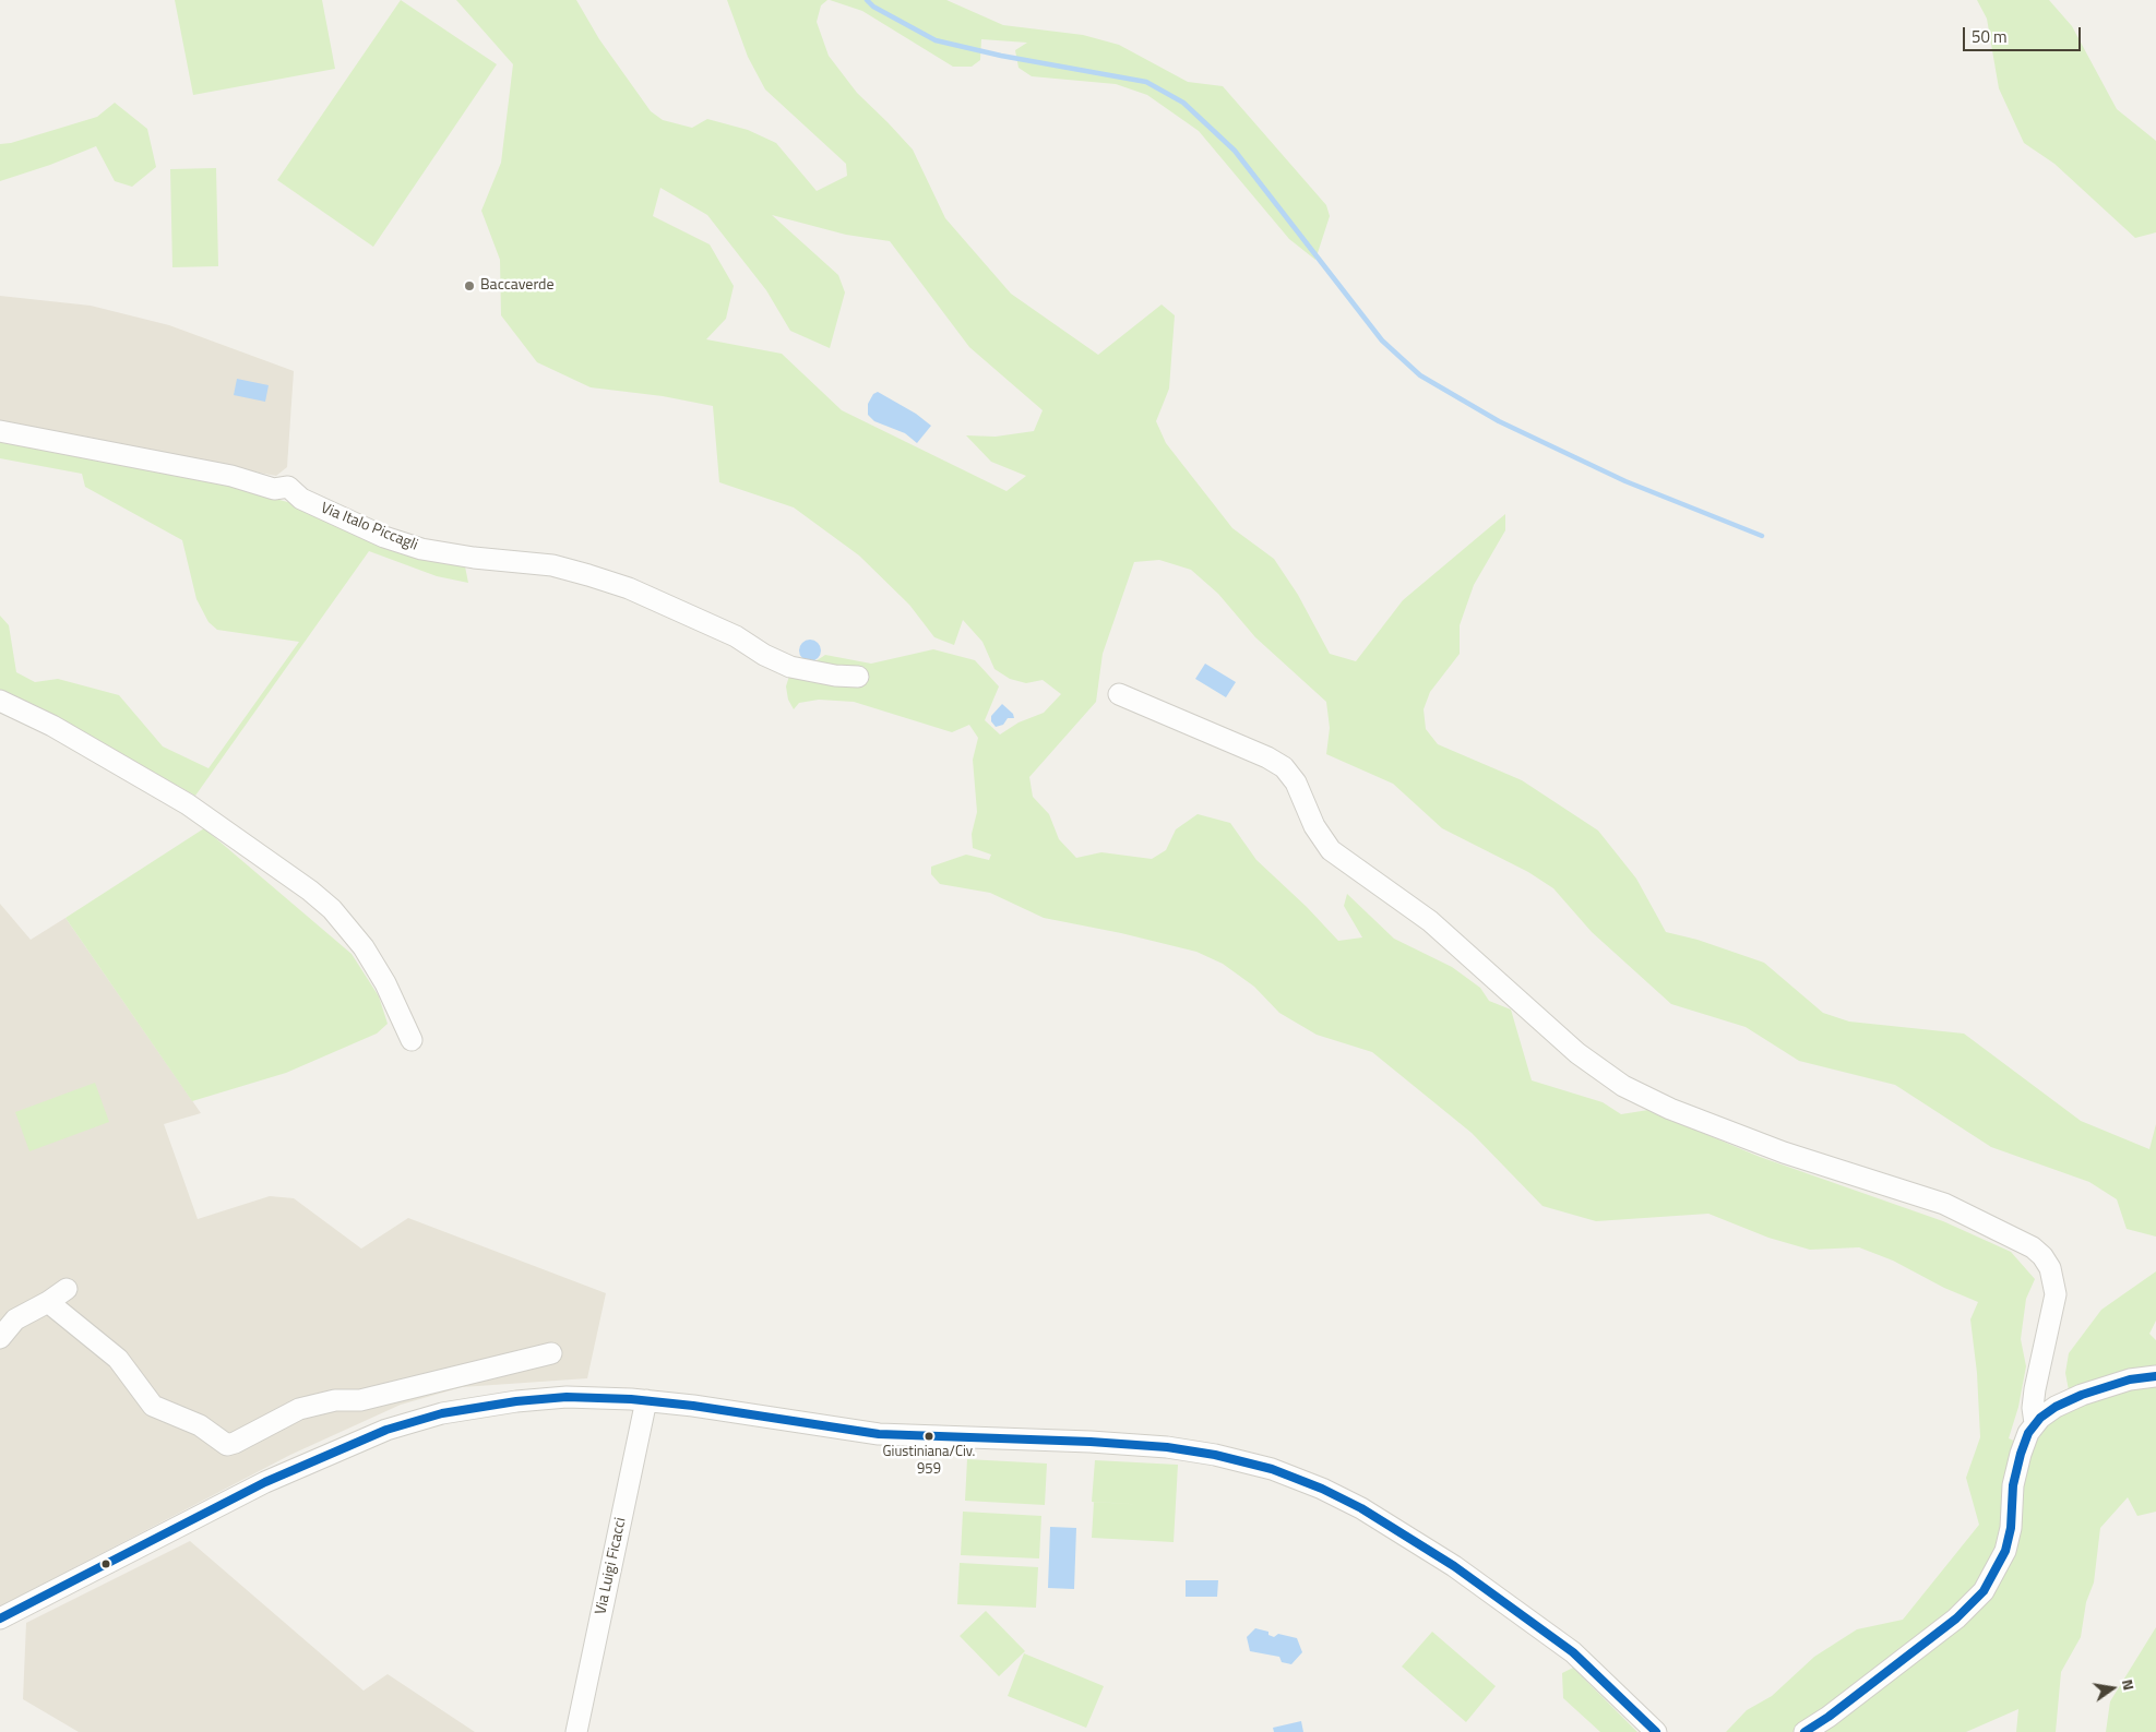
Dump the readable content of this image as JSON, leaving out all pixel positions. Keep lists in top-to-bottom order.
{
  "streets": {
    "street": ["Via Italo Piccagli", "Via Luigi Ficacci"]
  },
  "places": ["Baccaverde", "Giustiniana/Civ. 959"],
  "scale_bar": "50 m",
  "north": "right"
}
